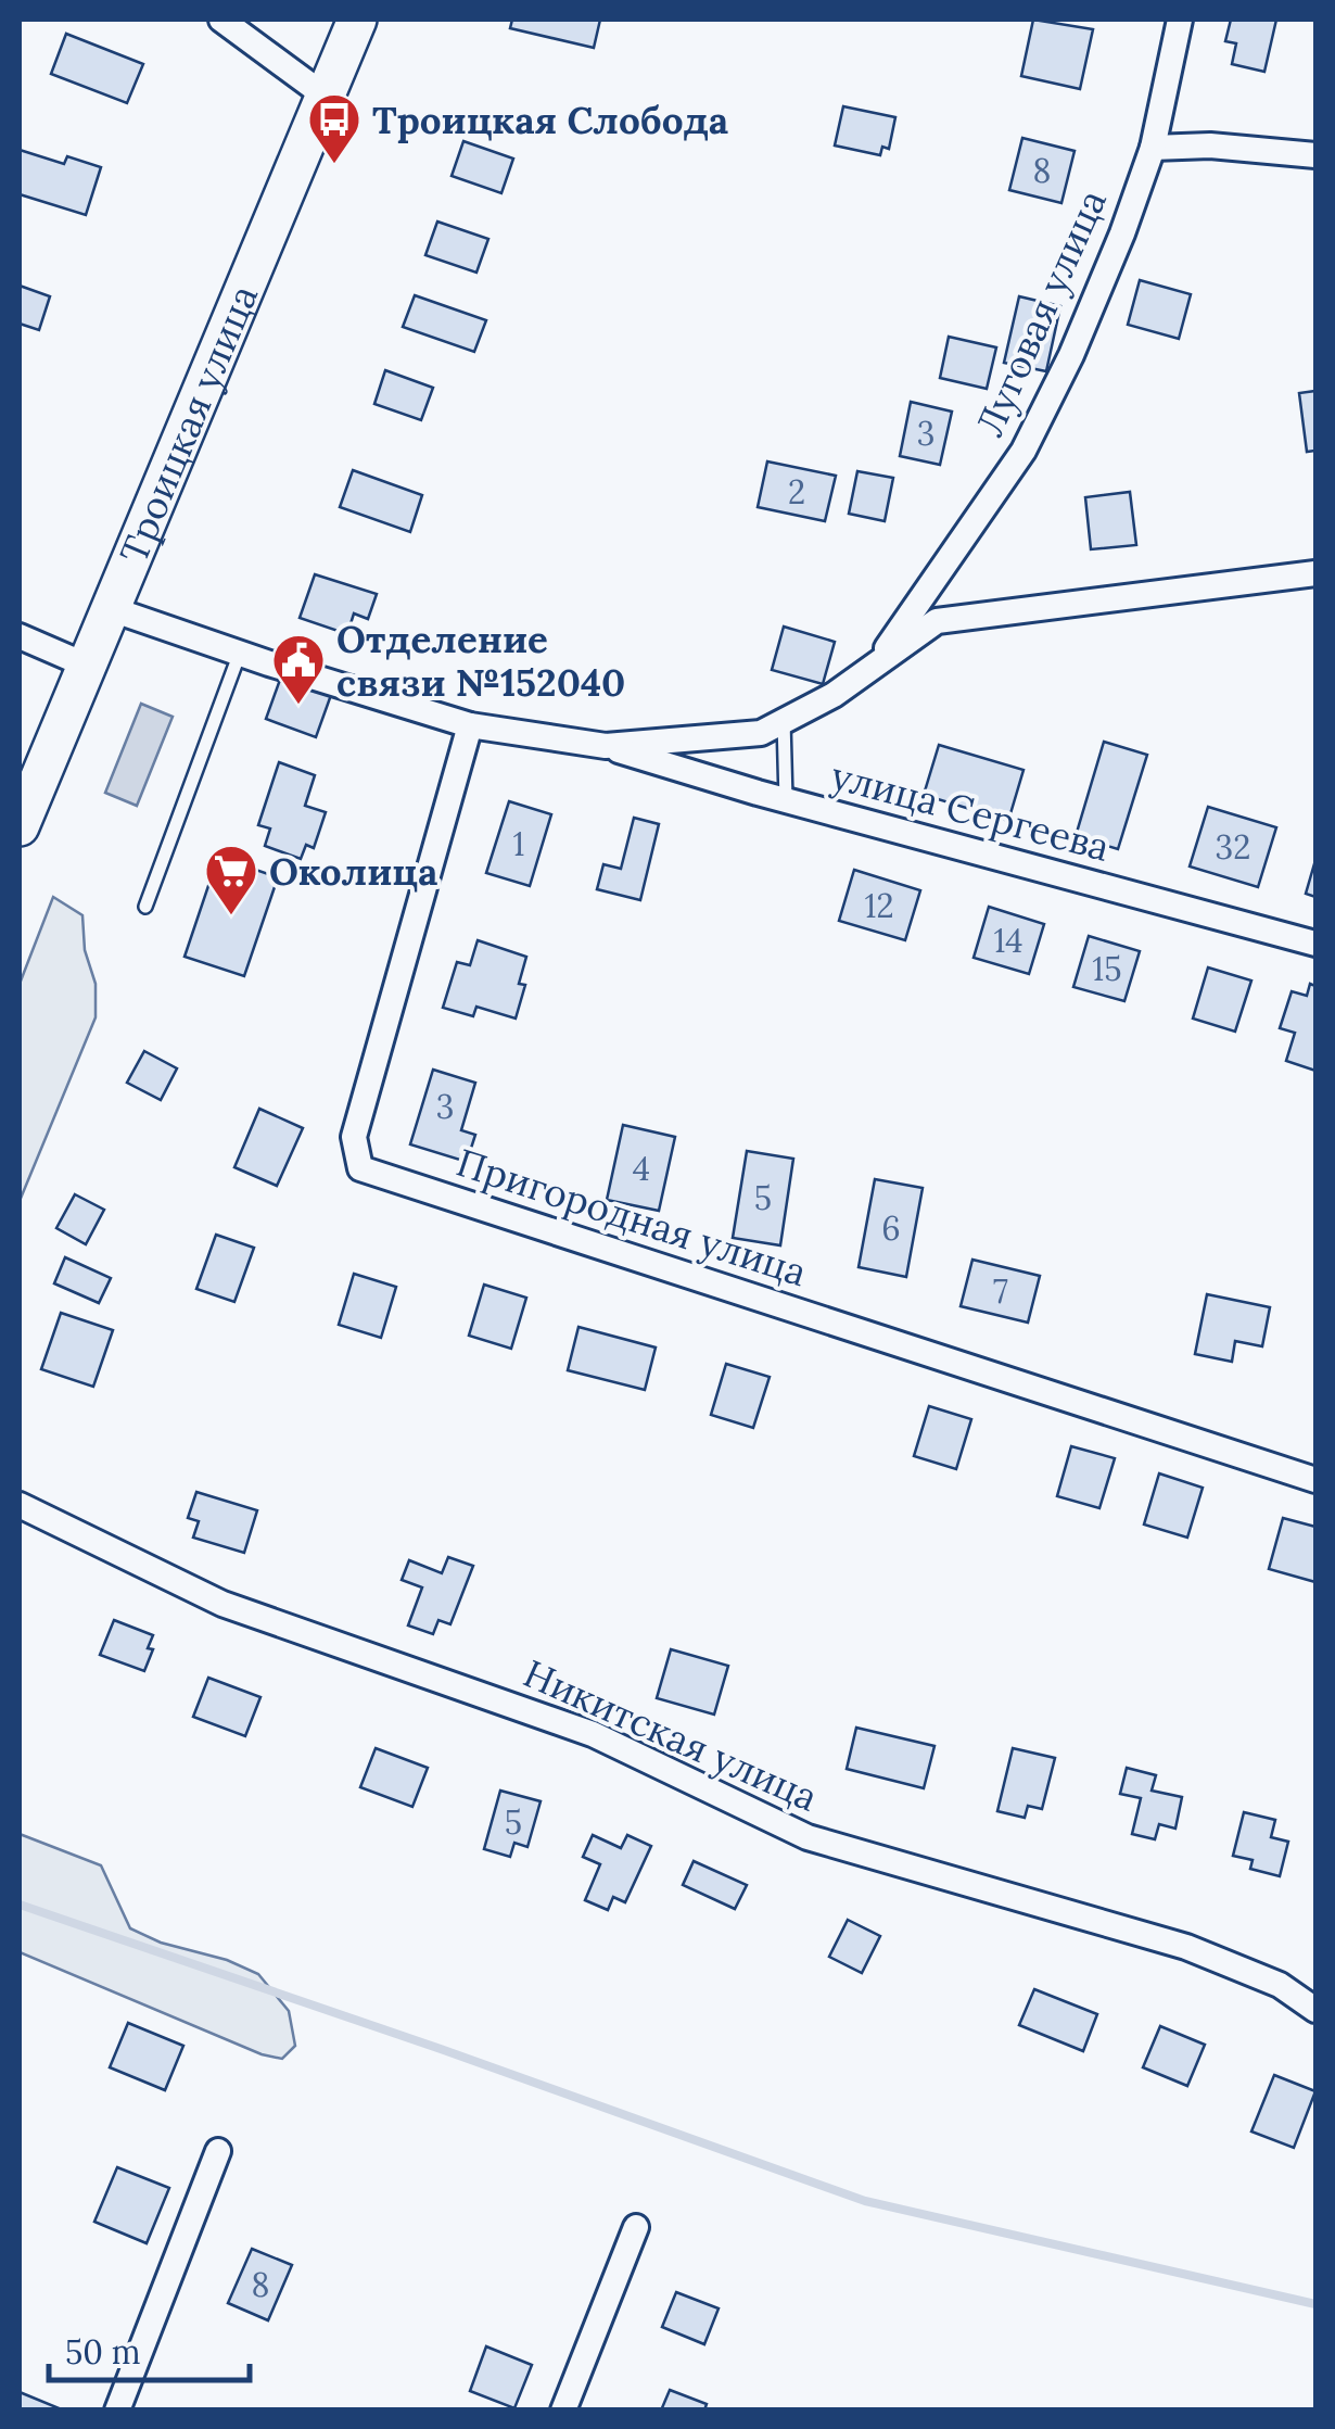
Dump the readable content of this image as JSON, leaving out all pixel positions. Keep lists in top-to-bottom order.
{
  "streets": {
    "main road": ["Троицкая улица"],
    "street": [
      "Луговая улица",
      "улица Сергеева",
      "Пригородная улица",
      "Никитская улица"
    ]
  },
  "places": {
    "bus stop": ["Троицкая Слобода"],
    "public building": ["Отделение связи №152040"],
    "supermarket": ["Околица"]
  },
  "house_numbers": [
    "8",
    "3",
    "2",
    "1",
    "32",
    "12",
    "14",
    "15",
    "3",
    "4",
    "5",
    "6",
    "7",
    "5",
    "8"
  ],
  "scale_bar": "50 m"
}
